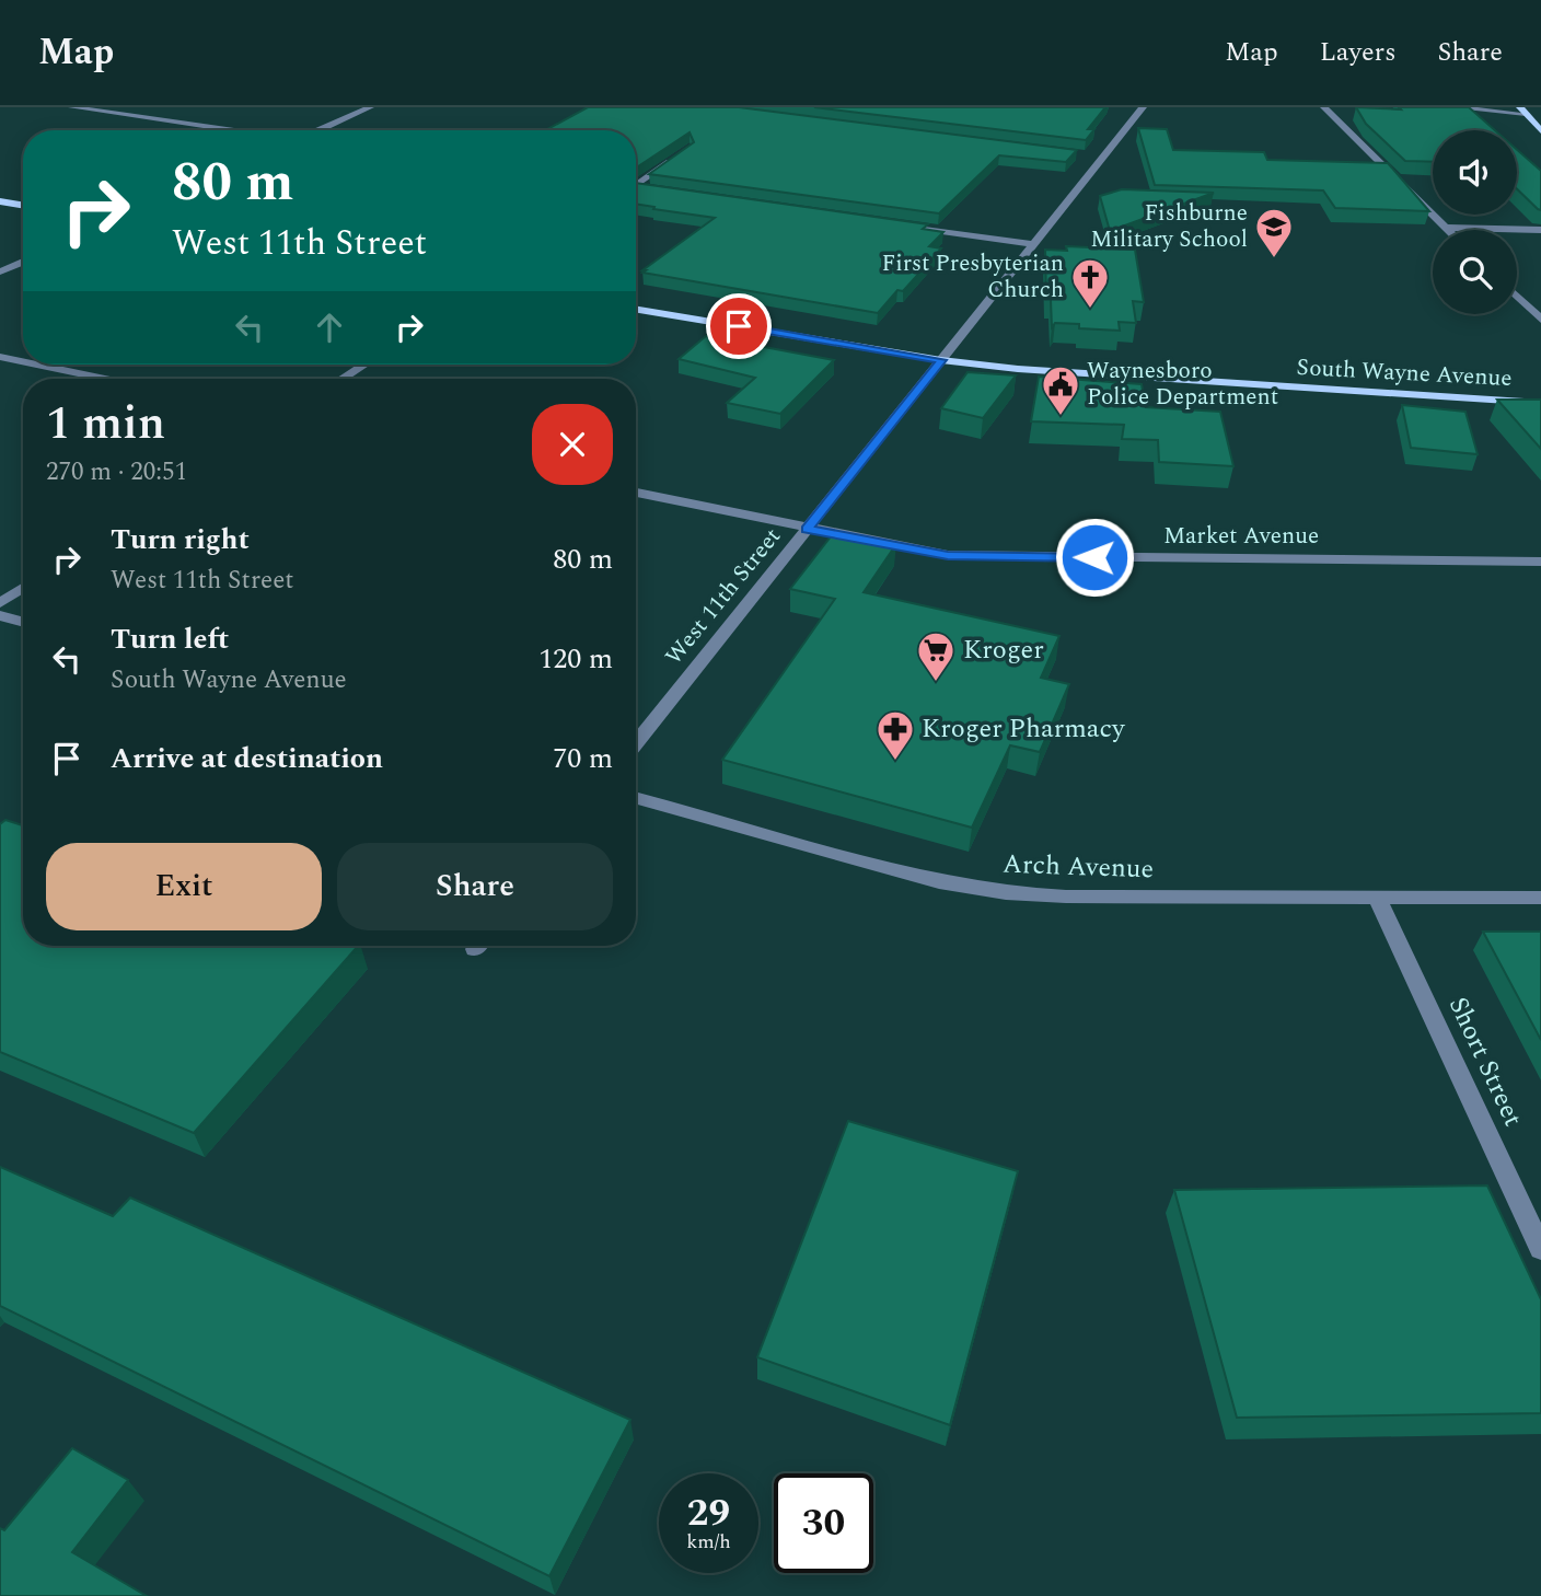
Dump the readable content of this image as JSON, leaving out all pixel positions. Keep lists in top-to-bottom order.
{
  "streets": {
    "main road": ["South Wayne Avenue"],
    "street": [
      "Market Avenue",
      "West 11th Street",
      "Arch Avenue",
      "Short Street"
    ]
  },
  "crossings": [
    ["South Wayne Avenue", "West 11th Street"],
    ["Market Avenue", "West 11th Street"],
    ["Arch Avenue", "Short Street"]
  ],
  "places": {
    "school or university": ["Fishburne Military School"],
    "church": ["First Presbyterian Church"],
    "public building": ["Waynesboro Police Department"],
    "supermarket": ["Kroger"],
    "pharmacy": ["Kroger Pharmacy"]
  },
  "page": {
    "header": "Map",
    "nav": ["Map", "Layers", "Share"],
    "turn": ["80 m", "West 11th Street"],
    "heading": ["1 min", "270 m · 20:51"],
    "list": [
      {
        "name": "Turn right",
        "note": "West 11th Street",
        "value": "80 m"
      },
      {
        "name": "Turn left",
        "note": "South Wayne Avenue",
        "value": "120 m"
      },
      {
        "name": "Arrive at destination",
        "value": "70 m"
      }
    ],
    "buttons": ["Exit", "Share"],
    "speed": "29 km/h",
    "limit": "30"
  }
}
